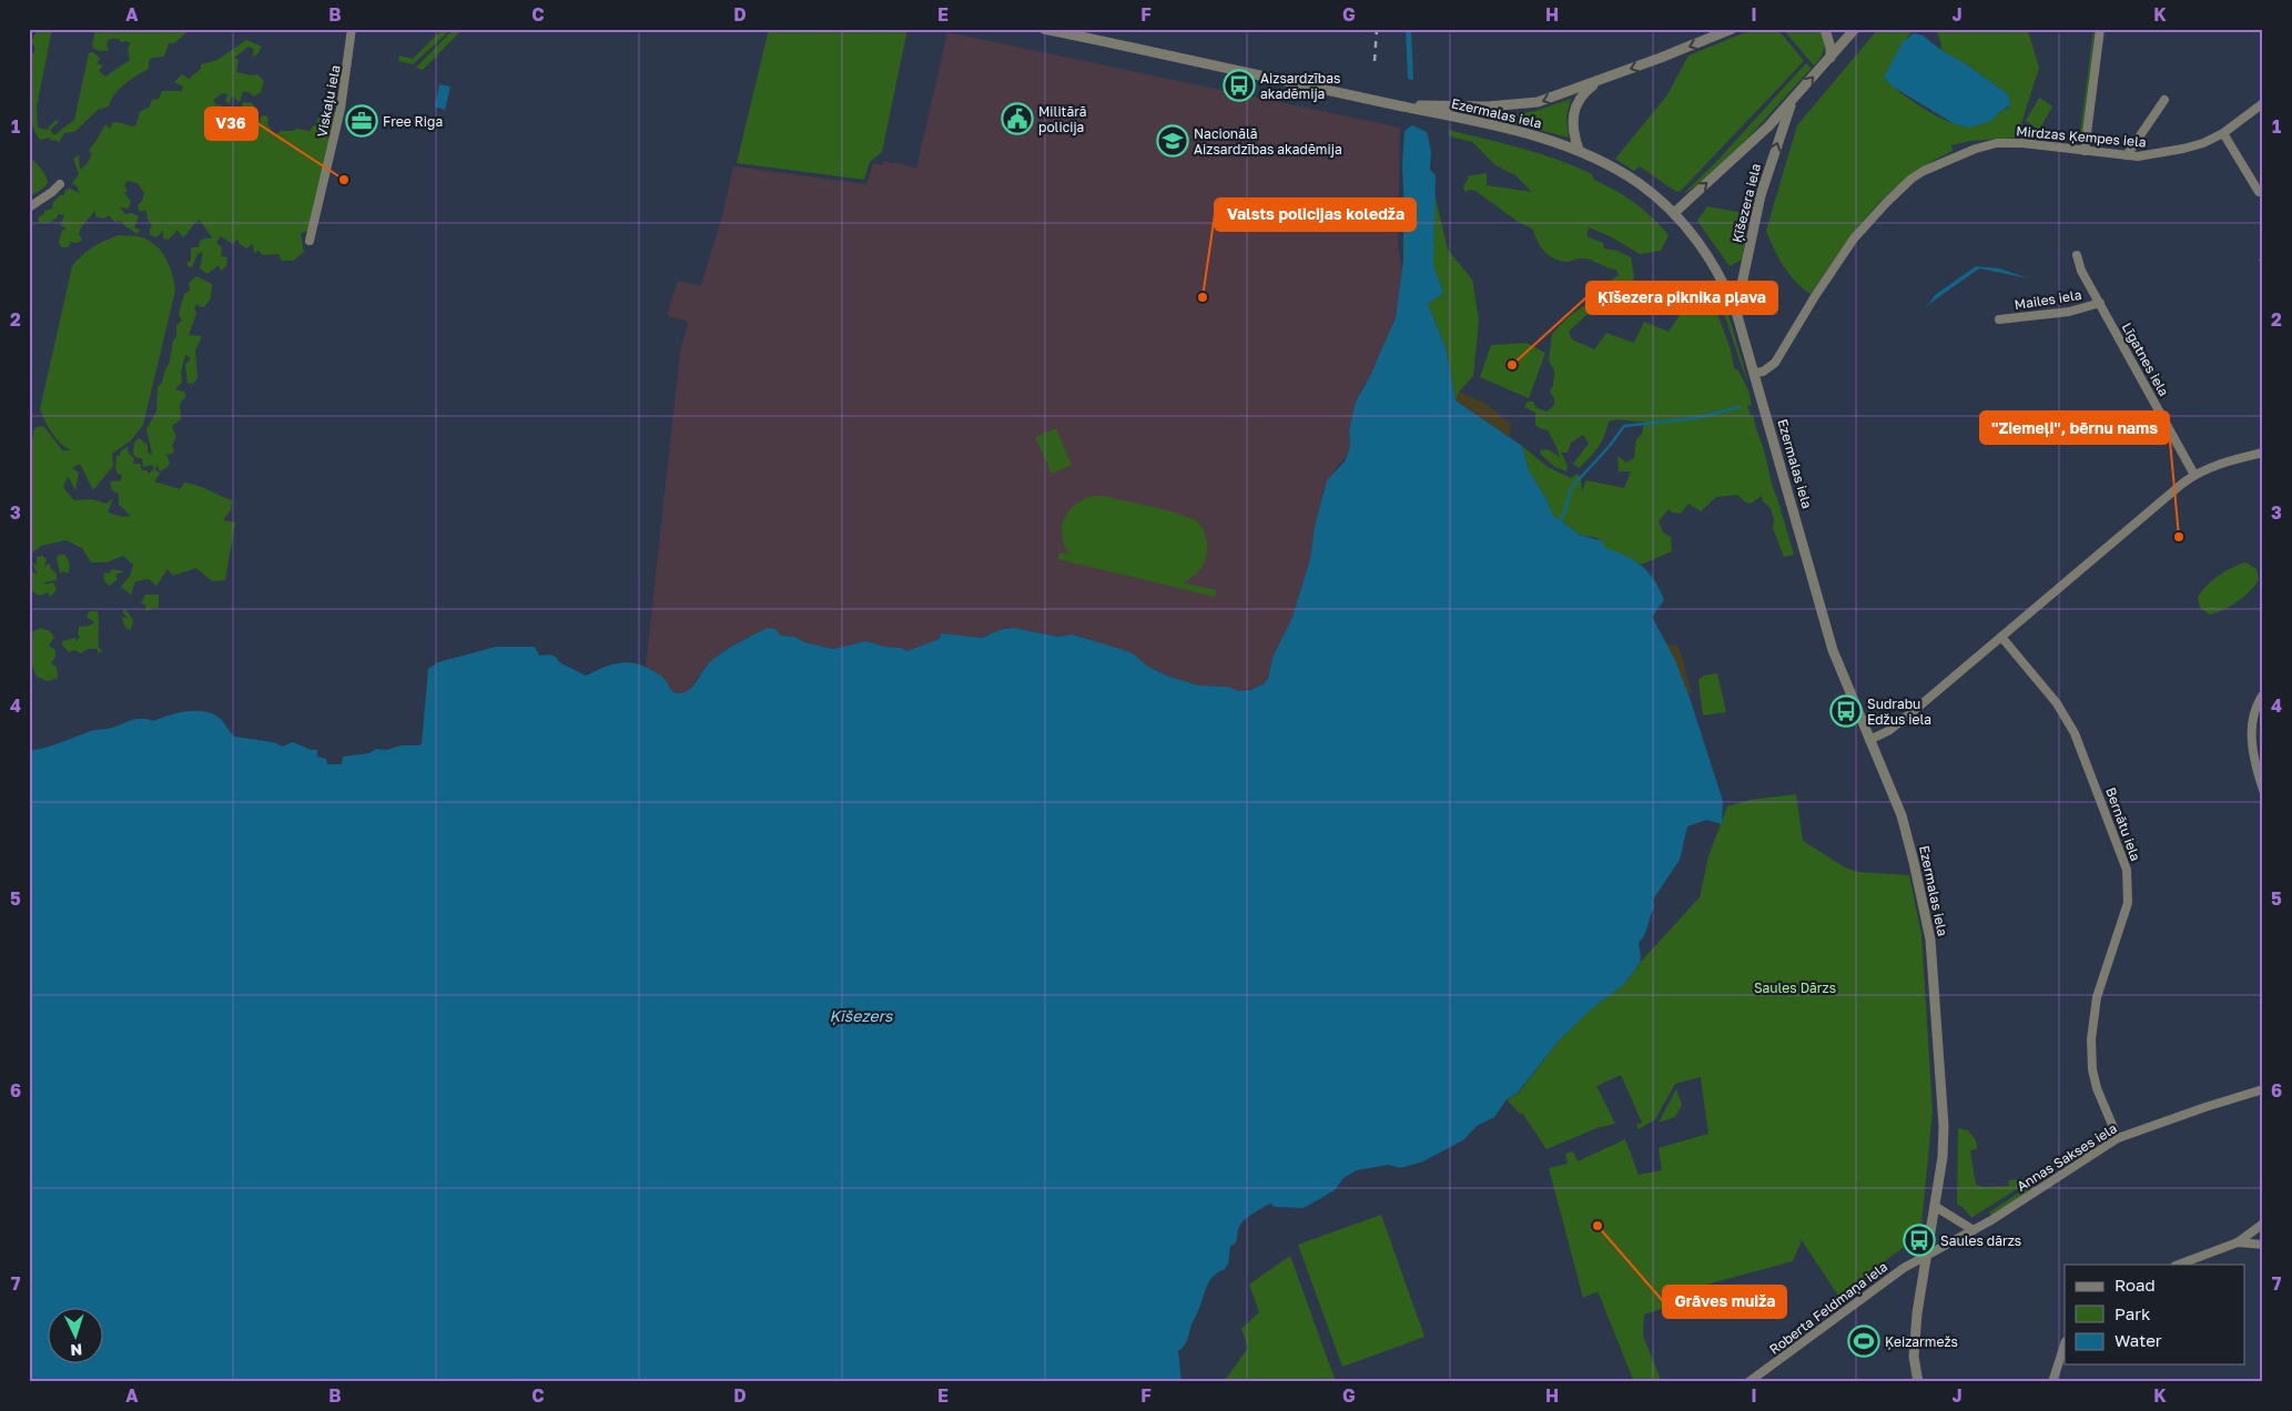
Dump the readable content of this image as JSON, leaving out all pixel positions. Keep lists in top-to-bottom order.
{
  "streets": {
    "street": [
      "Viskaļu iela",
      "Ezermalas iela",
      "Mirdzas Ķempes iela",
      "Ķīšezera iela",
      "Mailes iela",
      "Līgatnes iela",
      "Bernātu iela",
      "Annas Sakses iela",
      "Roberta Feldmaņa iela"
    ]
  },
  "crossings": [
    ["Ezermalas iela", "Mirdzas Ķempes iela"],
    ["Ezermalas iela", "Ķīšezera iela"],
    ["Ezermalas iela", "Annas Sakses iela"],
    ["Ezermalas iela", "Roberta Feldmaņa iela"],
    ["Mailes iela", "Līgatnes iela"],
    ["Bernātu iela", "Annas Sakses iela"],
    ["Annas Sakses iela", "Roberta Feldmaņa iela"]
  ],
  "one_way": ["Ķīšezera iela"],
  "water": ["Ķīšezers"],
  "parks": ["Saules Dārzs"],
  "places": {
    "bus stop": ["Aizsardzības akadēmija", "Sudrabu Edžus iela", "Saules dārzs"],
    "public building": ["Militārā policija"],
    "office": ["Free Riga"],
    "school or university": ["Nacionālā Aizsardzības akadēmija"],
    "other": [
      "V36",
      "Valsts policijas koledža",
      "Ķīšezera piknika pļava",
      "\"Ziemeļi\", bērnu nams",
      "Grāves muiža"
    ],
    "sports": ["Ķeizarmežs"]
  },
  "legend": ["Road", "Park", "Water"],
  "north": "bottom",
  "grid": {
    "columns": [
      "A",
      "B",
      "C",
      "D",
      "E",
      "F",
      "G",
      "H",
      "I",
      "J",
      "K"
    ],
    "rows": [
      "1",
      "2",
      "3",
      "4",
      "5",
      "6",
      "7"
    ]
  }
}
